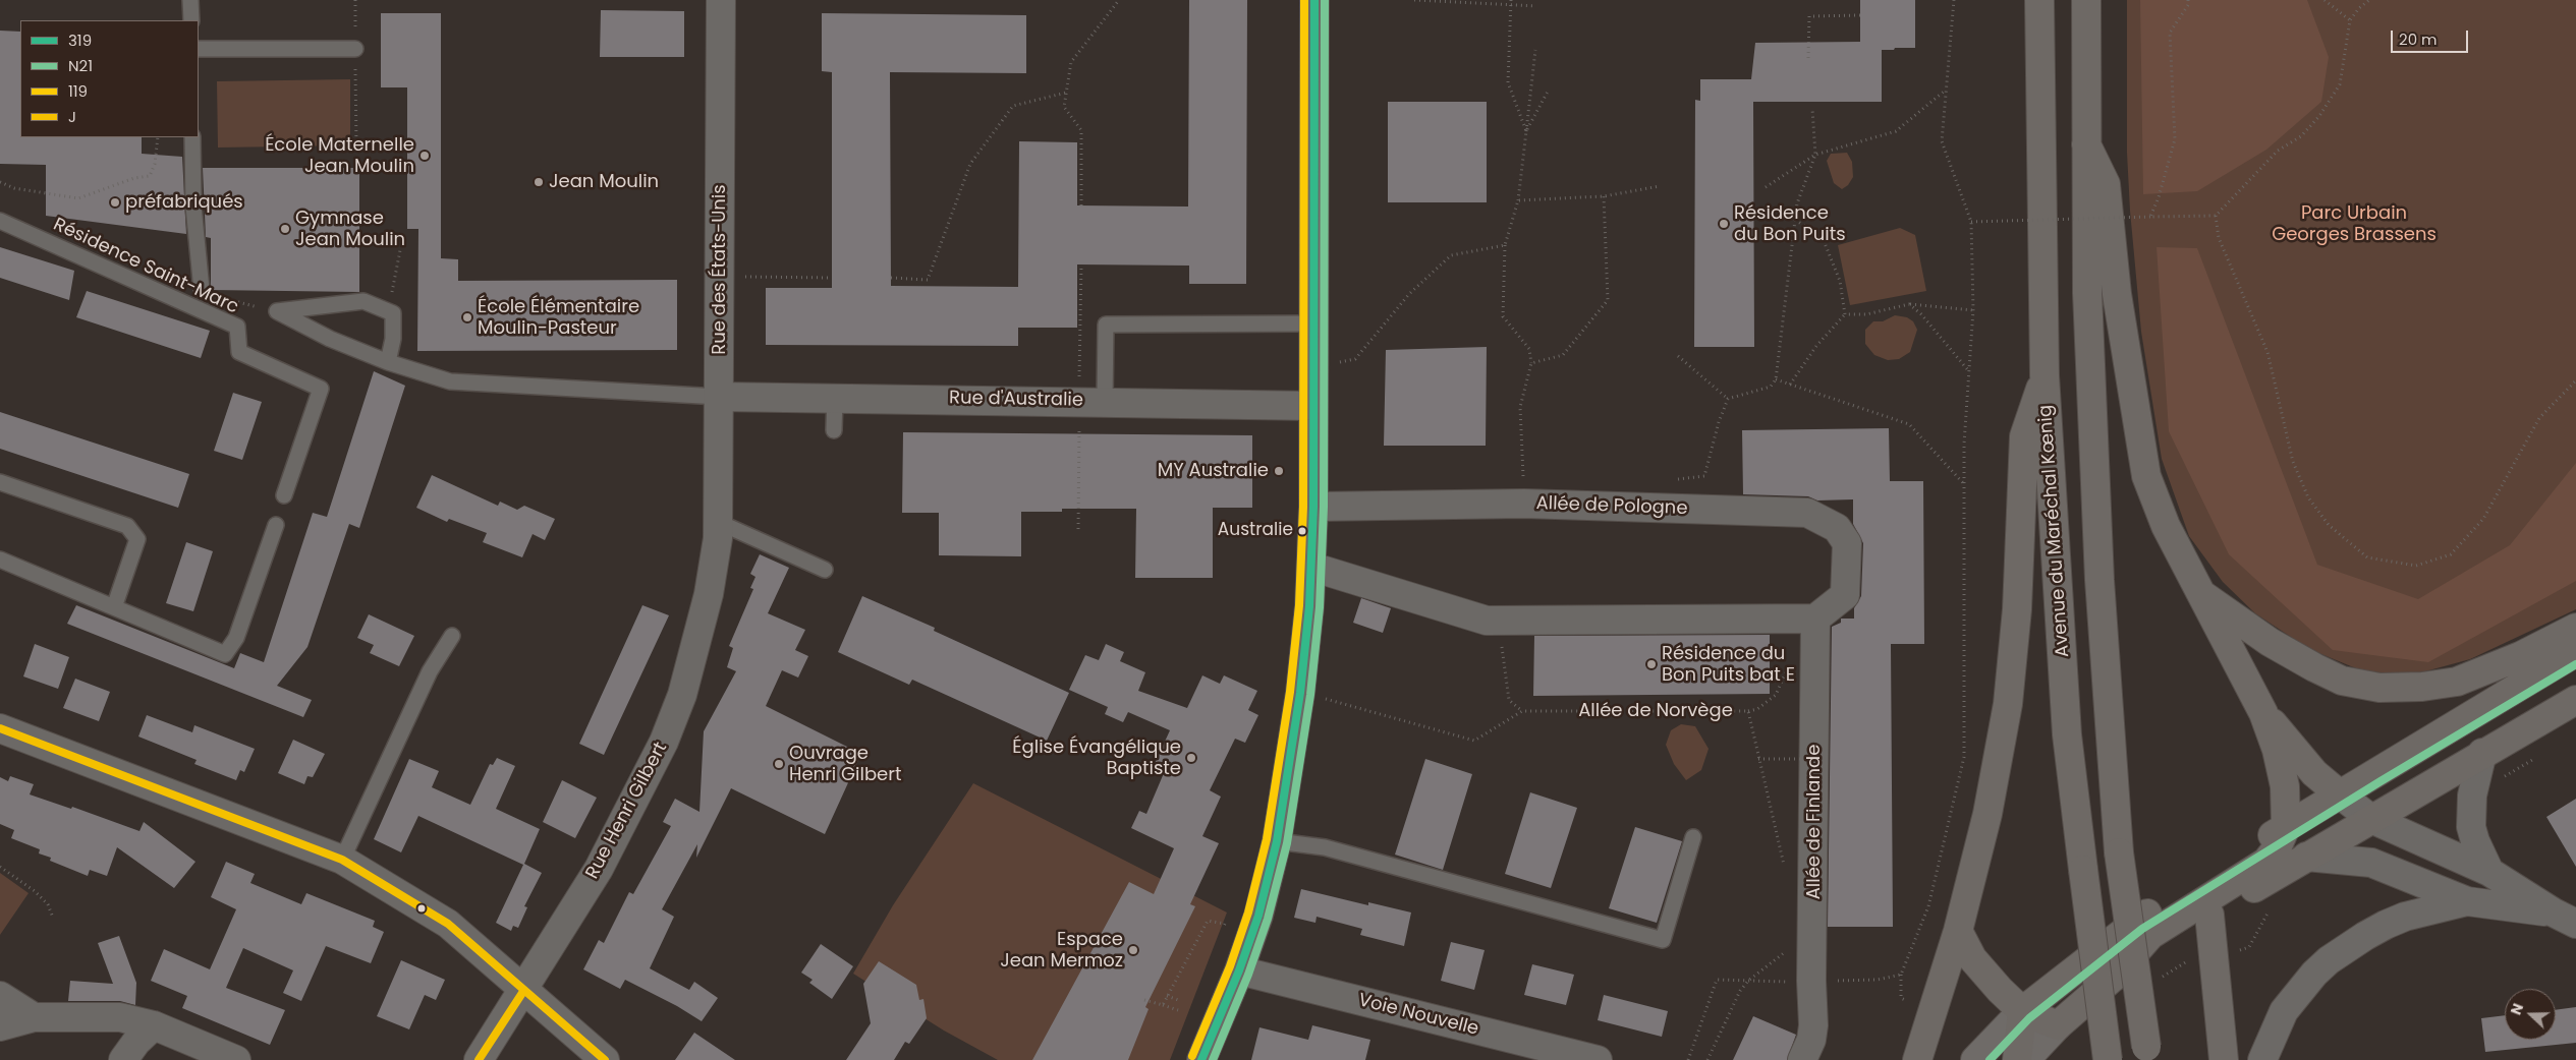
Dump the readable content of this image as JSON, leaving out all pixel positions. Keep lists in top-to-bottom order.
{
  "streets": {
    "main road": ["Avenue du Maréchal Kœnig"],
    "street": [
      "Rue des États-Unis",
      "Rue d'Australie",
      "Allée de Pologne",
      "Rue Henri Gilbert",
      "Allée de Finlande",
      "Voie Nouvelle"
    ],
    "lane": ["Résidence Saint-Marc"],
    "path": ["Allée de Norvège"]
  },
  "crossings": [
    ["Rue des États-Unis", "Rue d'Australie"],
    ["Rue des États-Unis", "Rue Henri Gilbert"],
    ["Allée de Pologne", "Allée de Finlande"]
  ],
  "parks": ["Parc Urbain Georges Brassens"],
  "places": [
    "École Maternelle Jean Moulin",
    "Jean Moulin",
    "préfabriqués",
    "Résidence du Bon Puits",
    "Gymnase Jean Moulin",
    "École Élémentaire Moulin-Pasteur",
    "MY Australie",
    "Australie",
    "Résidence du Bon Puits bat E",
    "Église Évangélique Baptiste",
    "Ouvrage Henri Gilbert",
    "Espace Jean Mermoz"
  ],
  "lines": [
    "transit line 319",
    "transit line N21",
    "transit line 119",
    "transit line J"
  ],
  "legend": [
    "319",
    "N21",
    "119",
    "J"
  ],
  "scale_bar": "20 m",
  "north": "left"
}
